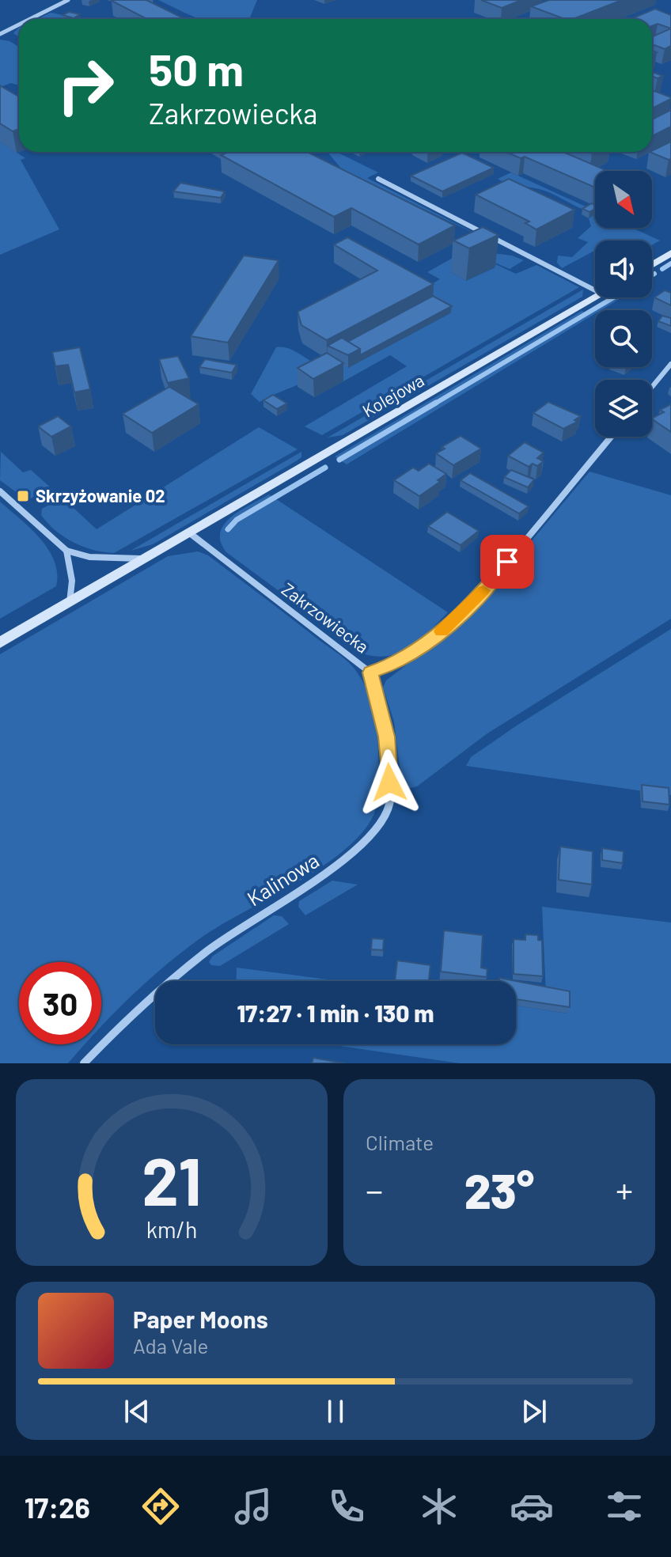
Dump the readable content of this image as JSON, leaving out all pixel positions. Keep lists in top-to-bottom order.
{
  "streets": {
    "street": ["Kolejowa", "Zakrzowiecka", "Kalinowa"]
  },
  "crossings": [
    ["Kolejowa", "Zakrzowiecka"],
    ["Zakrzowiecka", "Kalinowa"]
  ],
  "places": {
    "transit": ["Skrzyżowanie 02"]
  },
  "north": "bottom right",
  "page": {
    "turn": ["50 m", "Zakrzowiecka"],
    "limit": "30",
    "trip": "17:27 · 1 min · 130 m",
    "tile": "Climate",
    "heat": ["−", "23°", "+"],
    "song": ["Paper Moons", "Ada Vale"],
    "tabs": "17:26",
    "gauge": ["21", "km/h"]
  }
}
